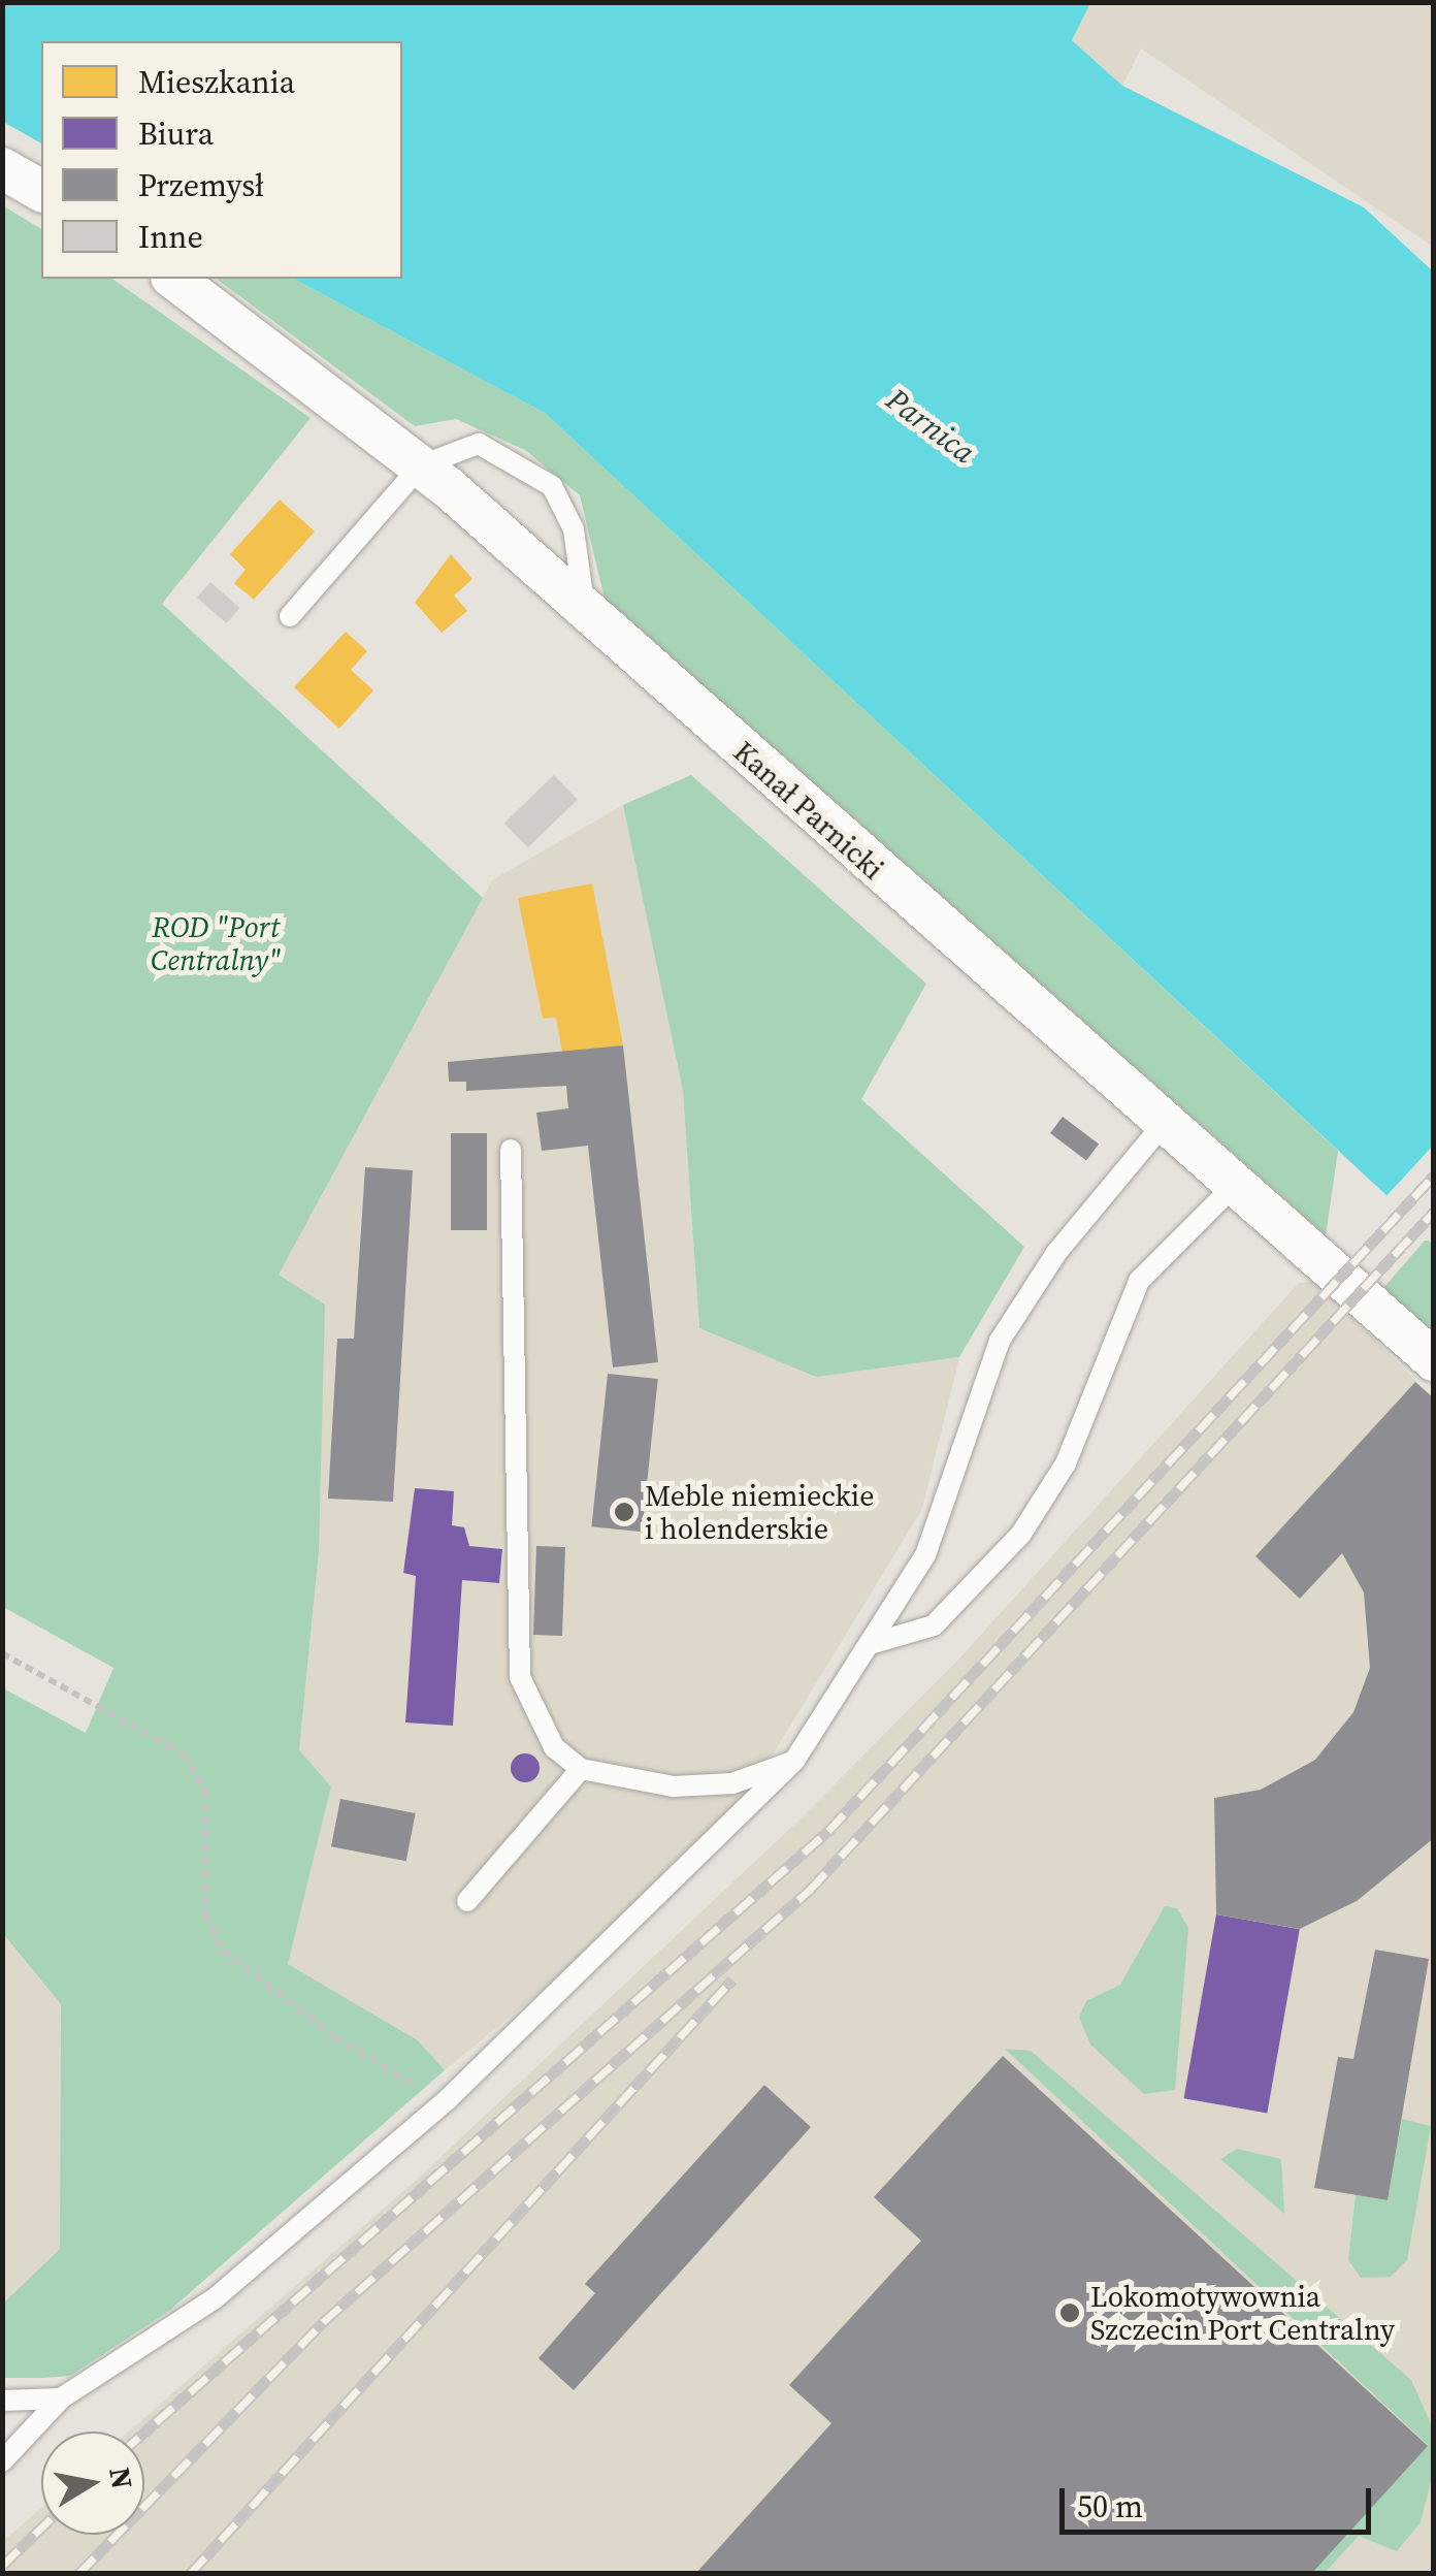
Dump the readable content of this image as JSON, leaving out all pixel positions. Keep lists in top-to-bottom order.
{
  "streets": {
    "street": ["Kanał Parnicki"]
  },
  "water": ["Parnica"],
  "parks": ["ROD \"Port Centralny\""],
  "places": ["Meble niemieckie i holenderskie", "Lokomotywownia Szczecin Port Centralny"],
  "legend": [
    "Mieszkania",
    "Biura",
    "Przemysł",
    "Inne"
  ],
  "scale_bar": "50 m",
  "north": "right"
}
